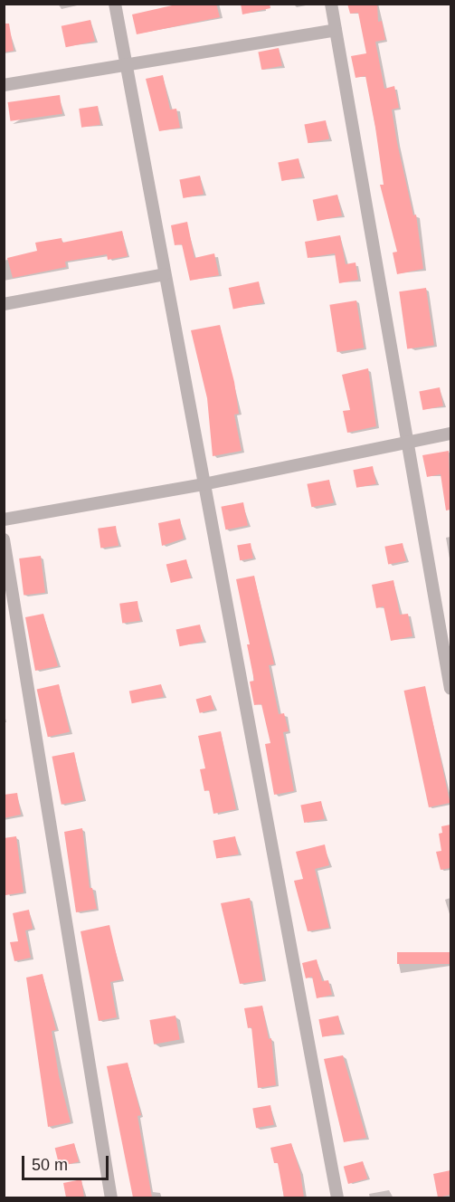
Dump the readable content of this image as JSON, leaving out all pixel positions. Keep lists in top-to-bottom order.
{
  "scale_bar": "50 m"
}
